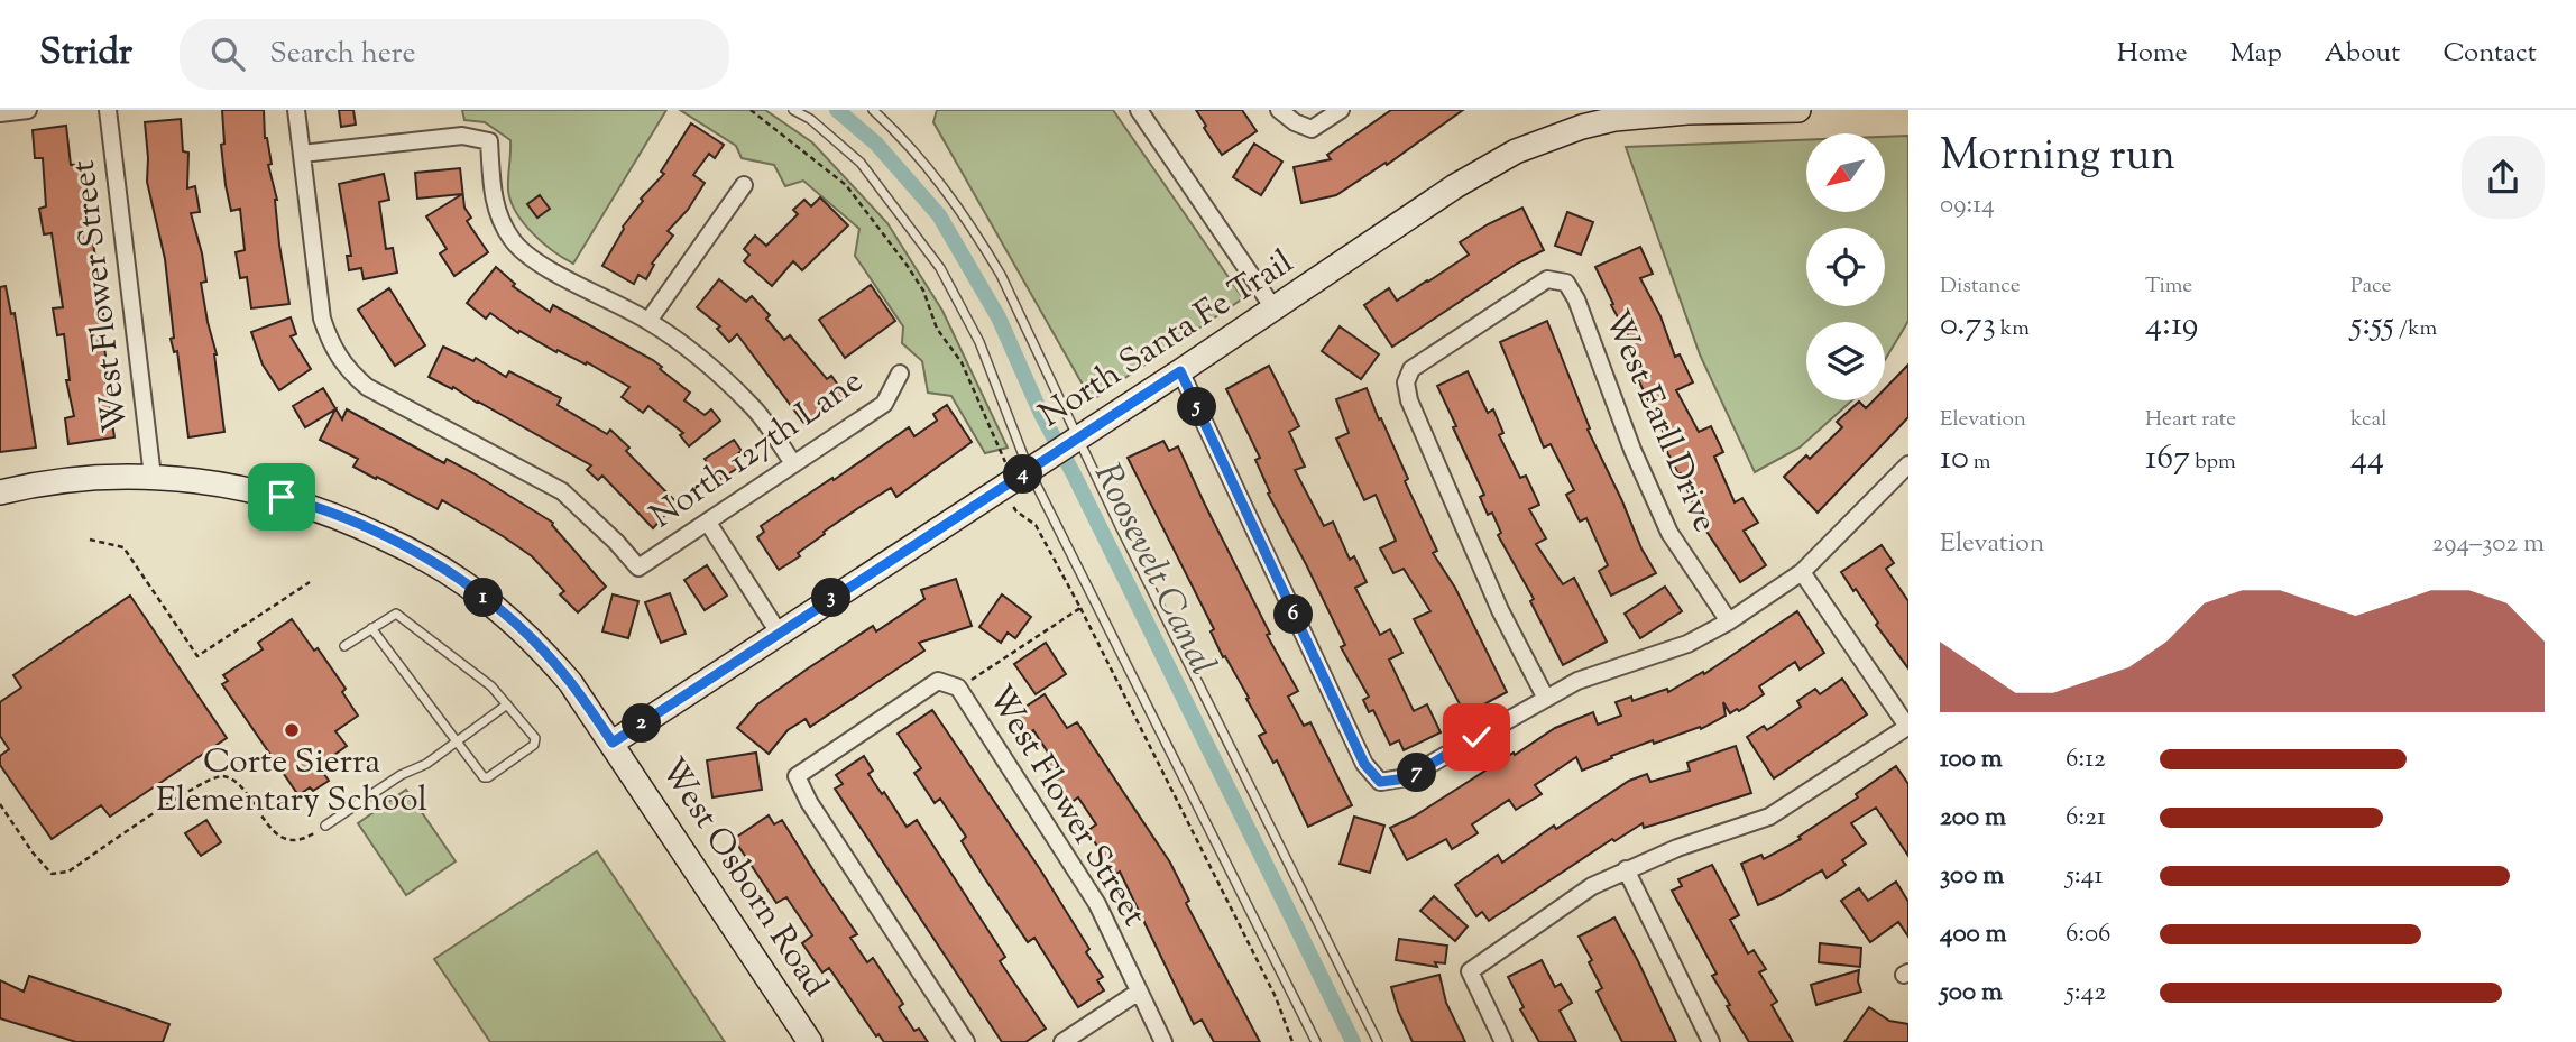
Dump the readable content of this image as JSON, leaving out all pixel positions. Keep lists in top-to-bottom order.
{
  "streets": {
    "street": [
      "West Flower Street",
      "North Santa Fe Trail",
      "West Earll Drive",
      "North 127th Lane",
      "West Osborn Road"
    ]
  },
  "crossings": [
    ["West Flower Street", "West Osborn Road"],
    ["North Santa Fe Trail", "West Osborn Road"]
  ],
  "water": ["Roosevelt Canal"],
  "places": ["Corte Sierra Elementary School"],
  "north": "bottom left",
  "page": {
    "header": "Stridr",
    "search": "Search here",
    "nav": [
      "Home",
      "Map",
      "About",
      "Contact"
    ],
    "heading": ["Morning run", "09:14"],
    "stats": [
      ["Distance", "0.73 km"],
      ["Time", "4:19"],
      ["Pace", "5:55 /km"],
      ["Elevation", "10 m"],
      ["Heart rate", "167 bpm"],
      ["kcal", "44"]
    ],
    "pins": [
      "5",
      "4",
      "1",
      "3",
      "6",
      "2",
      "7"
    ],
    "chart": ["Elevation", "294–302 m"],
    "list": [
      {
        "name": "100 m",
        "note": "6:12"
      },
      {
        "name": "200 m",
        "note": "6:21"
      },
      {
        "name": "300 m",
        "note": "5:41"
      },
      {
        "name": "400 m",
        "note": "6:06"
      },
      {
        "name": "500 m",
        "note": "5:42"
      }
    ]
  }
}
